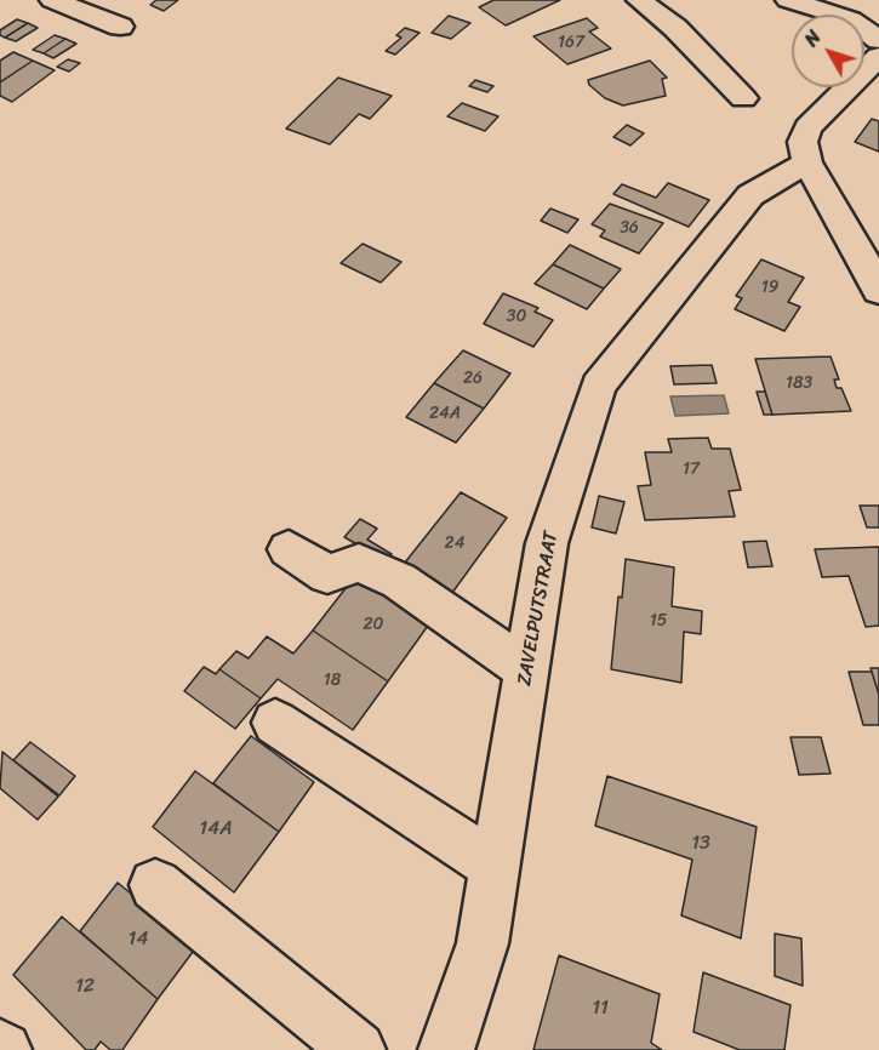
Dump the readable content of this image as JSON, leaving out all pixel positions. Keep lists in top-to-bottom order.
{
  "streets": {
    "street": ["ZAVELPUTSTRAAT"]
  },
  "house_numbers": [
    "167",
    "36",
    "19",
    "30",
    "26",
    "183",
    "24A",
    "17",
    "24",
    "15",
    "20",
    "18",
    "14A",
    "13",
    "14",
    "12",
    "11"
  ],
  "north": "top left"
}
